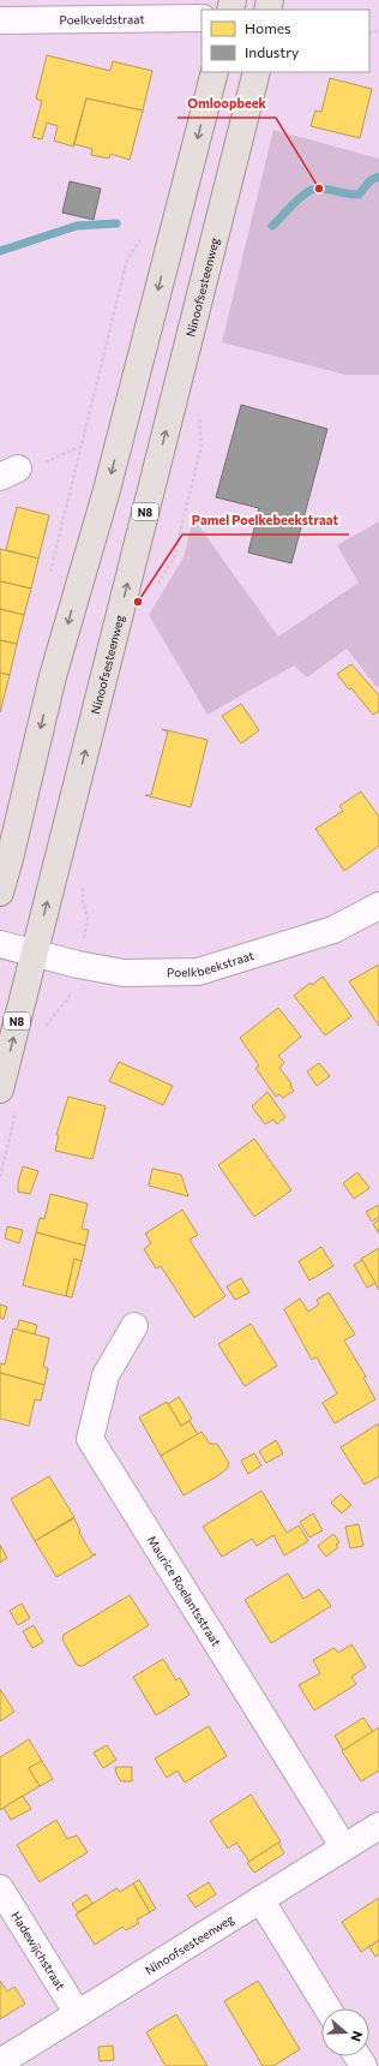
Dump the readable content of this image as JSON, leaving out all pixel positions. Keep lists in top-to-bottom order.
{
  "streets": {
    "main road": ["Ninoofsesteenweg", "N8"],
    "street": [
      "Poelkveldstraat",
      "Poelkbeekstraat",
      "Maurice Roelantsstraat",
      "Hadewijchstraat"
    ]
  },
  "crossings": [
    ["Ninoofsesteenweg", "Poelkbeekstraat"],
    ["Ninoofsesteenweg", "Maurice Roelantsstraat"],
    ["Ninoofsesteenweg", "Hadewijchstraat"]
  ],
  "places": ["Omloopbeek", "Pamel Poelkebeekstraat"],
  "legend": ["Homes", "Industry"],
  "north": "right"
}
